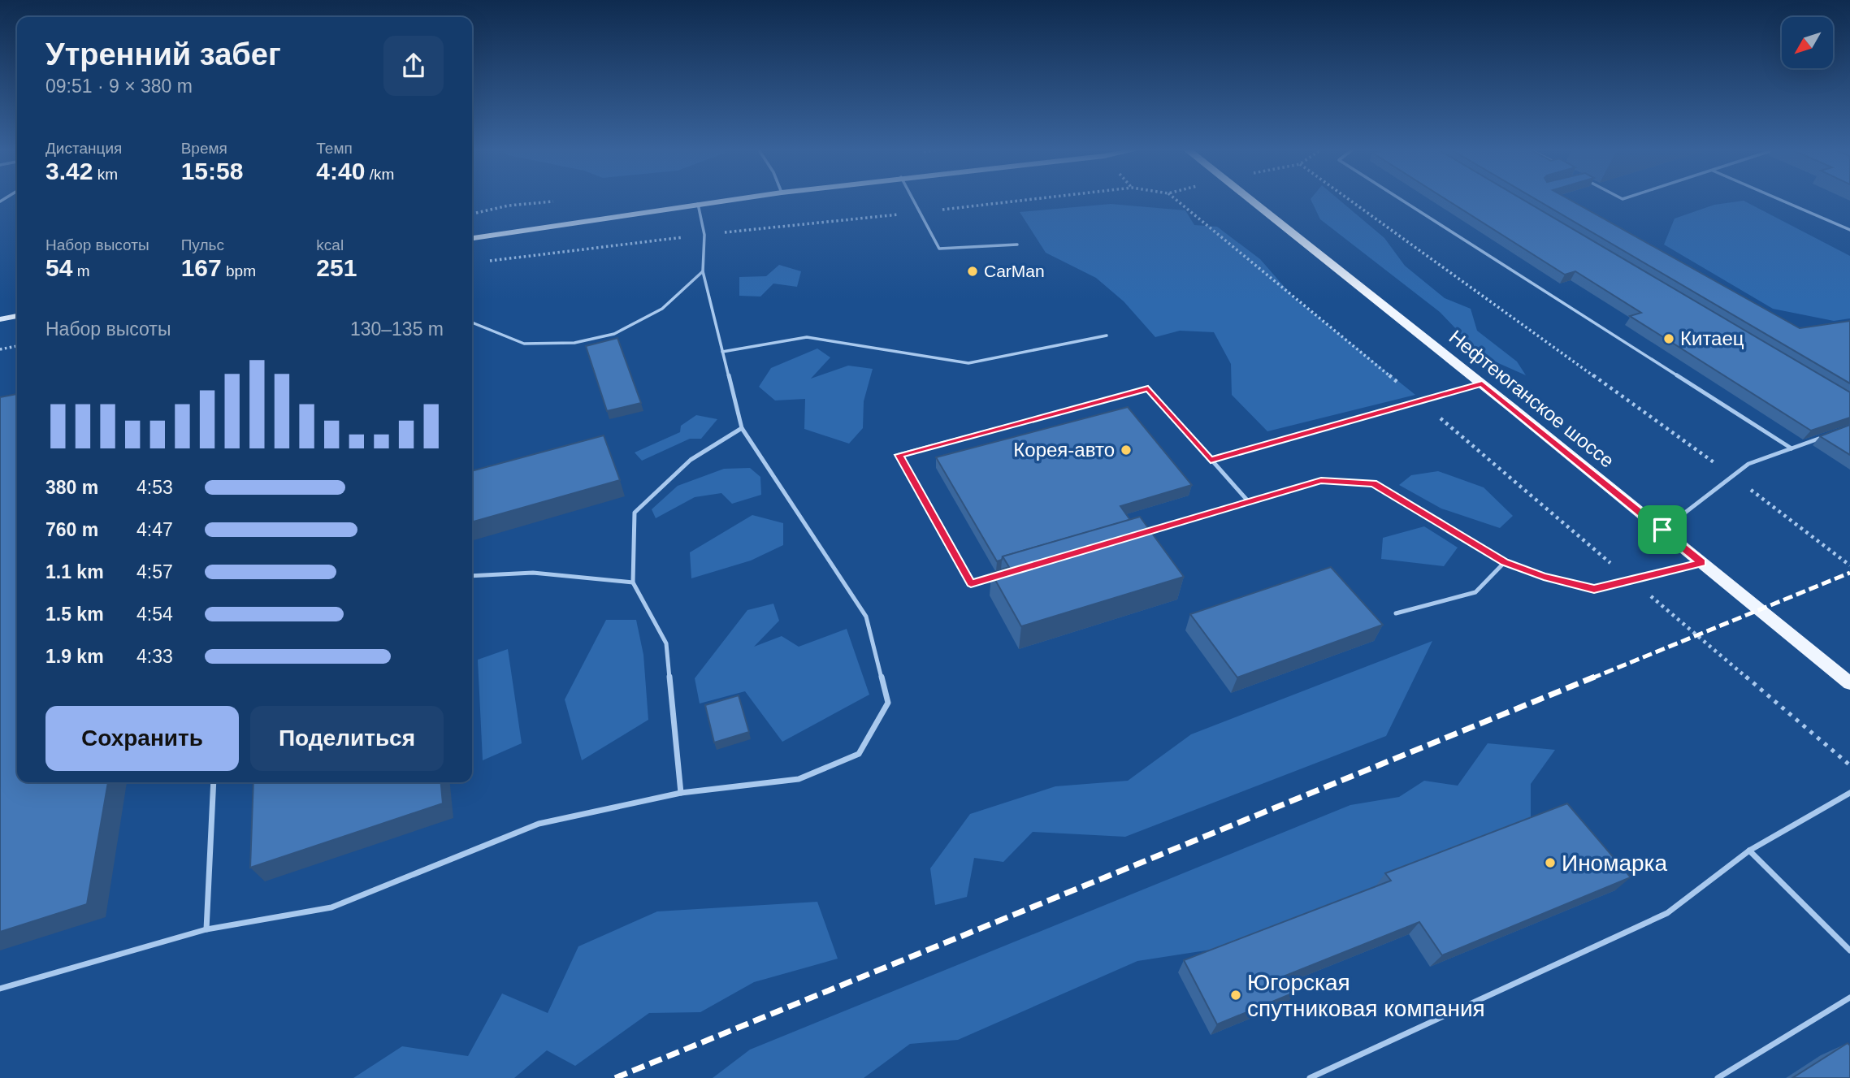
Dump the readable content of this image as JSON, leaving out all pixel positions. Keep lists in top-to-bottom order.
{
  "streets": {
    "main road": ["Нефтеюганское шоссе"]
  },
  "places": [
    "CarMan",
    "Китаец",
    "Корея-авто",
    "Иномарка",
    "Югорская спутниковая компания"
  ],
  "north": "bottom left",
  "page": {
    "heading": ["Утренний забег", "09:51 · 9 × 380 m"],
    "stats": [
      ["Дистанция", "3.42 km"],
      ["Время", "15:58"],
      ["Темп", "4:40 /km"],
      ["Набор высоты", "54 m"],
      ["Пульс", "167 bpm"],
      ["kcal", "251"]
    ],
    "chart": ["Набор высоты", "130–135 m"],
    "list": [
      {
        "name": "380 m",
        "note": "4:53"
      },
      {
        "name": "760 m",
        "note": "4:47"
      },
      {
        "name": "1.1 km",
        "note": "4:57"
      },
      {
        "name": "1.5 km",
        "note": "4:54"
      },
      {
        "name": "1.9 km",
        "note": "4:33"
      }
    ],
    "buttons": ["Сохранить", "Поделиться"]
  }
}
